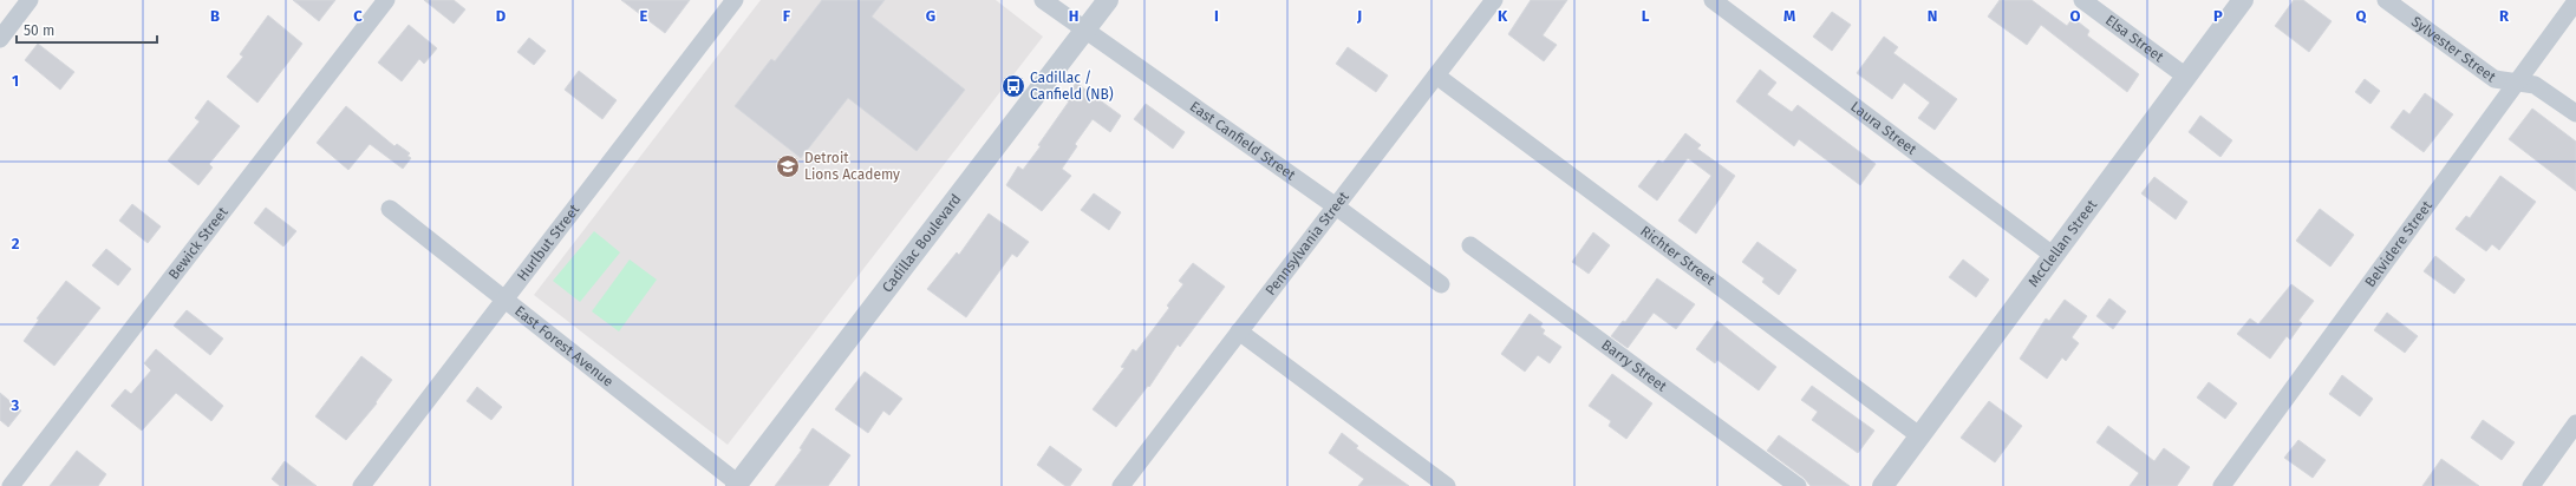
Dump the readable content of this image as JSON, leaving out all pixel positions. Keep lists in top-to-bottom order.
{
  "streets": {
    "street": [
      "Elsa Street",
      "Sylvester Street",
      "Laura Street",
      "East Canfield Street",
      "Bewick Street",
      "Hurlbut Street",
      "Cadillac Boulevard",
      "Pennsylvania Street",
      "McClellan Street",
      "Belvidere Street",
      "Richter Street",
      "East Forest Avenue",
      "Barry Street"
    ]
  },
  "crossings": [
    ["Elsa Street", "McClellan Street"],
    ["Sylvester Street", "Belvidere Street"],
    ["Laura Street", "McClellan Street"],
    ["East Canfield Street", "Cadillac Boulevard"],
    ["East Canfield Street", "Pennsylvania Street"],
    ["Hurlbut Street", "East Forest Avenue"],
    ["Cadillac Boulevard", "East Forest Avenue"],
    ["Pennsylvania Street", "Richter Street"],
    ["McClellan Street", "Richter Street"]
  ],
  "places": {
    "bus stop": ["Cadillac / Canfield (NB)"],
    "school or university": ["Detroit Lions Academy"]
  },
  "scale_bar": "50 m",
  "grid": {
    "columns": [
      "B",
      "C",
      "D",
      "E",
      "F",
      "G",
      "H",
      "I",
      "J",
      "K",
      "L",
      "M",
      "N",
      "O",
      "P",
      "Q",
      "R"
    ],
    "rows": ["1", "2", "3"]
  }
}
